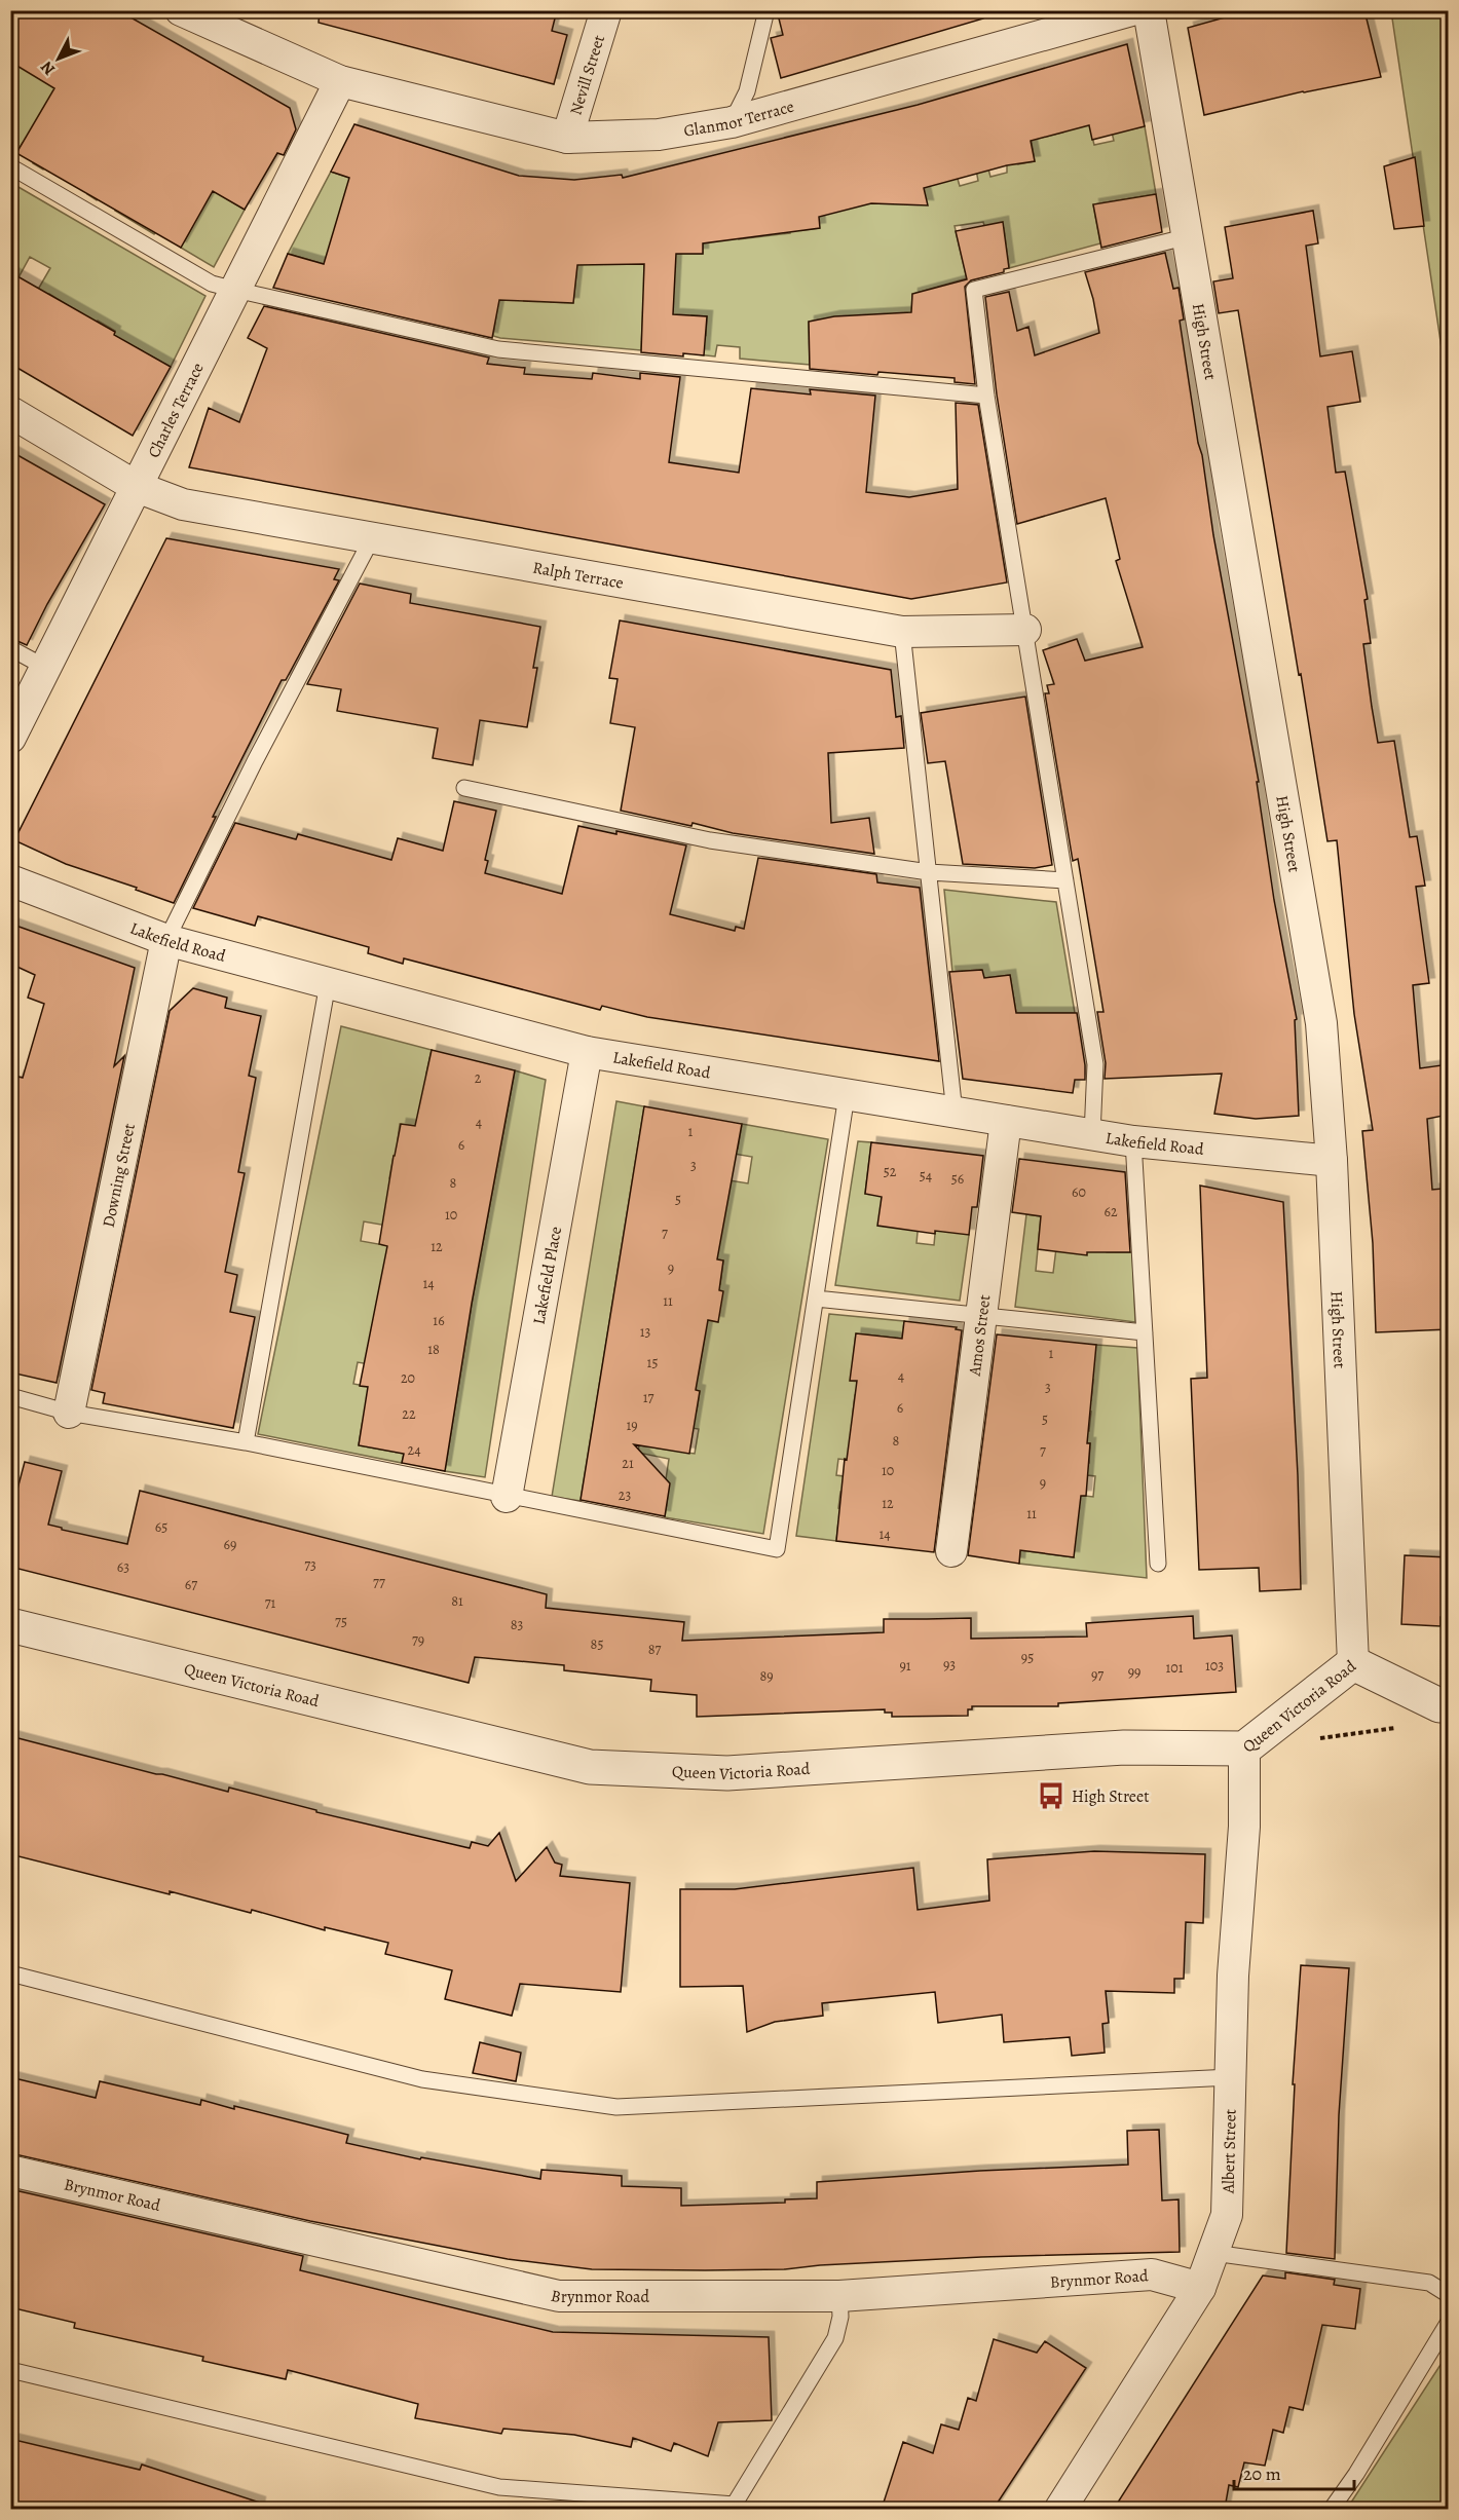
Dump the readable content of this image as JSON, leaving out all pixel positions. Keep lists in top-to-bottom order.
{
  "streets": {
    "street": [
      "Nevill Street",
      "Glanmor Terrace",
      "High Street",
      "Charles Terrace",
      "Ralph Terrace",
      "Lakefield Road",
      "Downing Street",
      "Lakefield Place",
      "Amos Street",
      "Queen Victoria Road",
      "Albert Street",
      "Brynmor Road"
    ]
  },
  "crossings": [
    ["Nevill Street", "Glanmor Terrace"],
    ["Glanmor Terrace", "Charles Terrace"],
    ["High Street", "Lakefield Road"],
    ["High Street", "Queen Victoria Road"],
    ["Charles Terrace", "Ralph Terrace"],
    ["Lakefield Road", "Downing Street"],
    ["Lakefield Road", "Lakefield Place"],
    ["Lakefield Road", "Amos Street"],
    ["Queen Victoria Road", "Albert Street"],
    ["Albert Street", "Brynmor Road"]
  ],
  "places": {
    "bus stop": ["High Street"]
  },
  "house_numbers": [
    "2",
    "4",
    "1",
    "6",
    "3",
    "52",
    "54",
    "56",
    "8",
    "60",
    "5",
    "62",
    "10",
    "7",
    "12",
    "9",
    "14",
    "11",
    "16",
    "13",
    "18",
    "1",
    "15",
    "4",
    "20",
    "3",
    "17",
    "6",
    "22",
    "5",
    "19",
    "8",
    "24",
    "7",
    "21",
    "10",
    "9",
    "23",
    "12",
    "11",
    "65",
    "14",
    "69",
    "73",
    "63",
    "77",
    "67",
    "81",
    "71",
    "75",
    "83",
    "79",
    "85",
    "87",
    "95",
    "93",
    "91",
    "103",
    "101",
    "99",
    "97",
    "89"
  ],
  "scale_bar": "20 m",
  "north": "bottom left"
}
